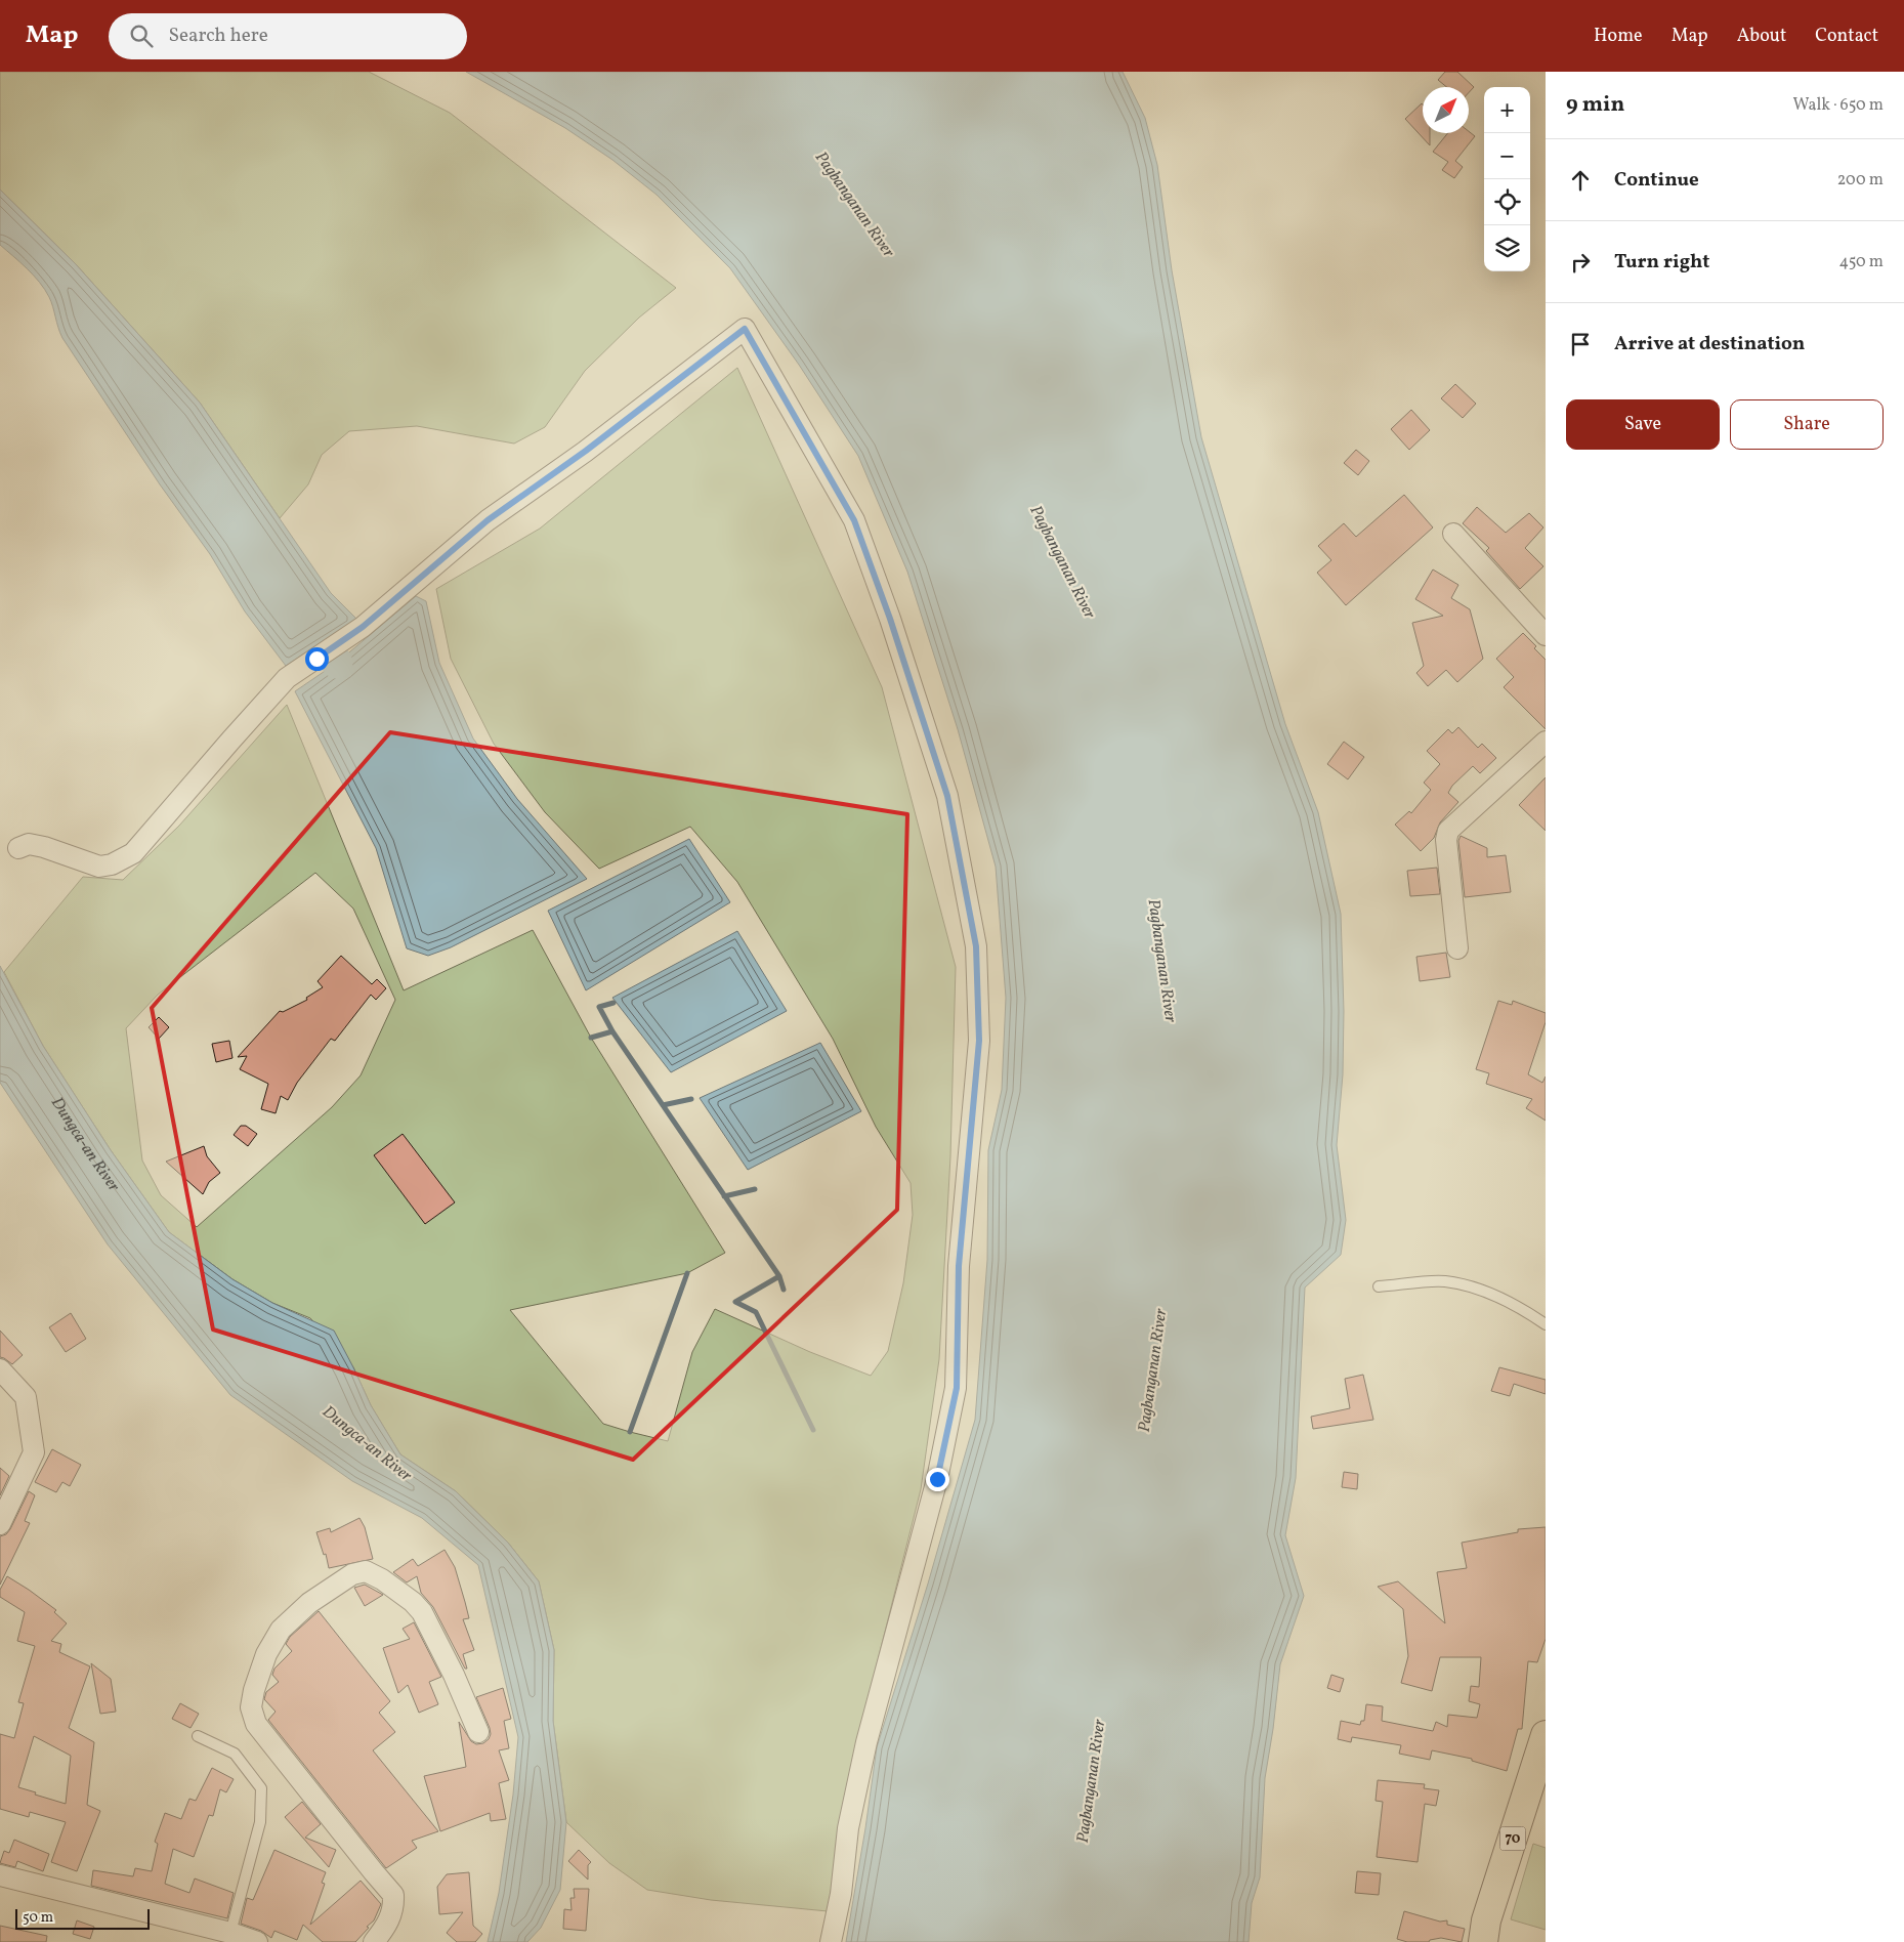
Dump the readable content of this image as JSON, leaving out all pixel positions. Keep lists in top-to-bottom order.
{
  "streets": {
    "main road": ["70"]
  },
  "water": ["Pagbanganan River", "Dungca-an River"],
  "scale_bar": "50 m",
  "north": "top right",
  "page": {
    "header": "Map",
    "search": "Search here",
    "nav": [
      "Home",
      "Map",
      "About",
      "Contact"
    ],
    "heading": ["9 min", "Walk · 650 m"],
    "map_buttons": ["+", "−"],
    "list": [
      ["Continue", "200 m"],
      ["Turn right", "450 m"],
      "Arrive at destination"
    ],
    "buttons": ["Save", "Share"],
    "scale": "50 m"
  }
}
